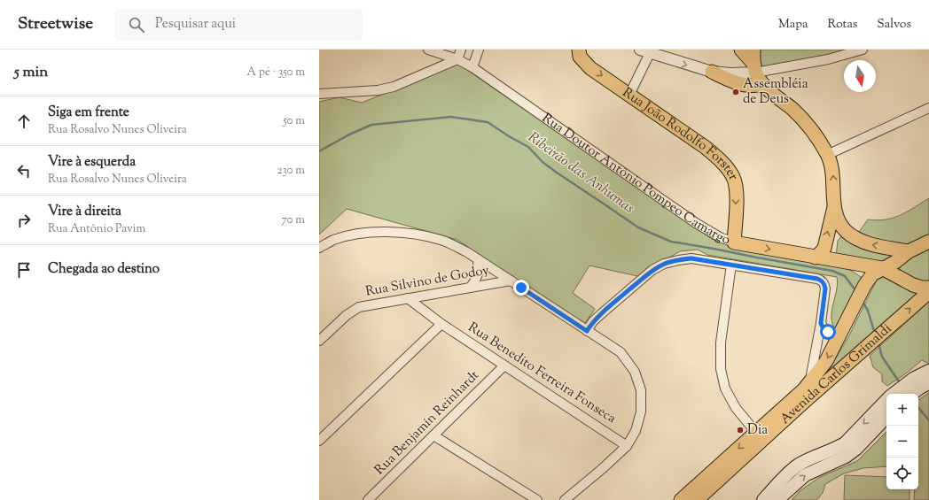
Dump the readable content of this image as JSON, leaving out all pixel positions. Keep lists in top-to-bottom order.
{
  "streets": {
    "main road": ["Rua João Rodolfo Forster", "Rua Doutor Antônio Pompeo Camargo", "Avenida Carlos Grimaldi"],
    "street": ["Rua Silvino de Godoy", "Rua Benedito Ferreira Fonseca", "Rua Benjamin Reinhardt"]
  },
  "crossings": [
    ["Rua João Rodolfo Forster", "Rua Doutor Antônio Pompeo Camargo"],
    ["Rua Doutor Antônio Pompeo Camargo", "Avenida Carlos Grimaldi"],
    ["Rua Silvino de Godoy", "Rua Benedito Ferreira Fonseca"],
    ["Rua Benedito Ferreira Fonseca", "Rua Benjamin Reinhardt"]
  ],
  "water": ["Ribeirão das Anhumas"],
  "places": ["Assembléia de Deus", "Dia"],
  "north": "bottom",
  "page": {
    "header": "Streetwise",
    "search": "Pesquisar aqui",
    "nav": ["Mapa", "Rotas", "Salvos"],
    "heading": ["5 min", "A pé · 350 m"],
    "list": [
      ["Siga em frente", "Rua Rosalvo Nunes Oliveira", "50 m"],
      ["Vire à esquerda", "Rua Rosalvo Nunes Oliveira", "230 m"],
      ["Vire à direita", "Rua Antônio Pavim", "70 m"],
      "Chegada ao destino"
    ],
    "map_buttons": ["+", "−"]
  }
}
